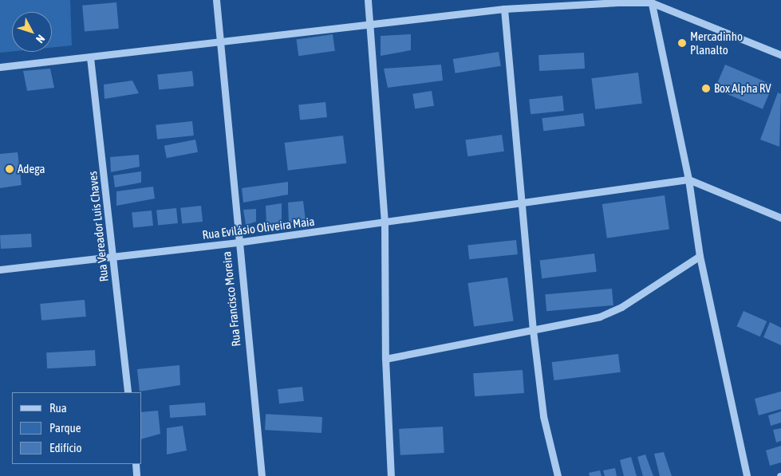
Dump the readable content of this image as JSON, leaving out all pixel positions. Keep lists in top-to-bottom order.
{
  "streets": {
    "street": ["Rua Vereador Luis Chaves", "Rua Evilásio Oliveira Maia", "Rua Francisco Moreira"]
  },
  "crossings": [
    ["Rua Vereador Luis Chaves", "Rua Evilásio Oliveira Maia"],
    ["Rua Evilásio Oliveira Maia", "Rua Francisco Moreira"]
  ],
  "places": ["Mercadinho Planalto", "Box Alpha RV", "Adega"],
  "legend": ["Rua", "Parque", "Edifício"],
  "north": "bottom right"
}
